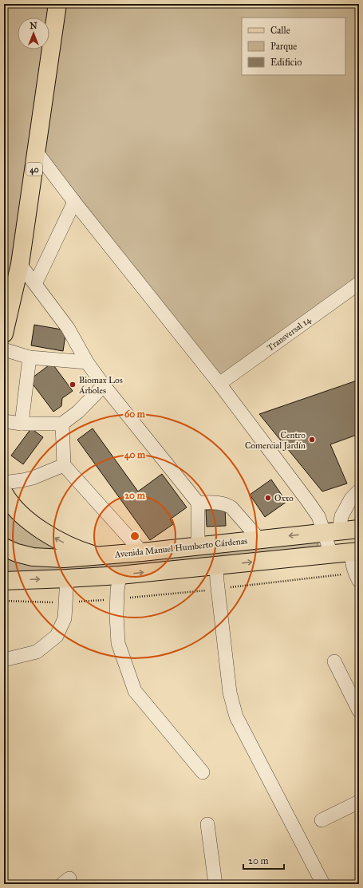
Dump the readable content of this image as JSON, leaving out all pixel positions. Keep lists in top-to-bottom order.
{
  "streets": {
    "main road": ["40", "Avenida Manuel Humberto Cárdenas"],
    "street": ["Transversal 14"]
  },
  "places": ["Biomax Los Árboles", "Centro Comercial Jardín", "Oxxo"],
  "legend": ["Calle", "Parque", "Edificio"],
  "scale_bar": "20 m",
  "north": "top",
  "rings": ["60 m", "40 m", "20 m"]
}
